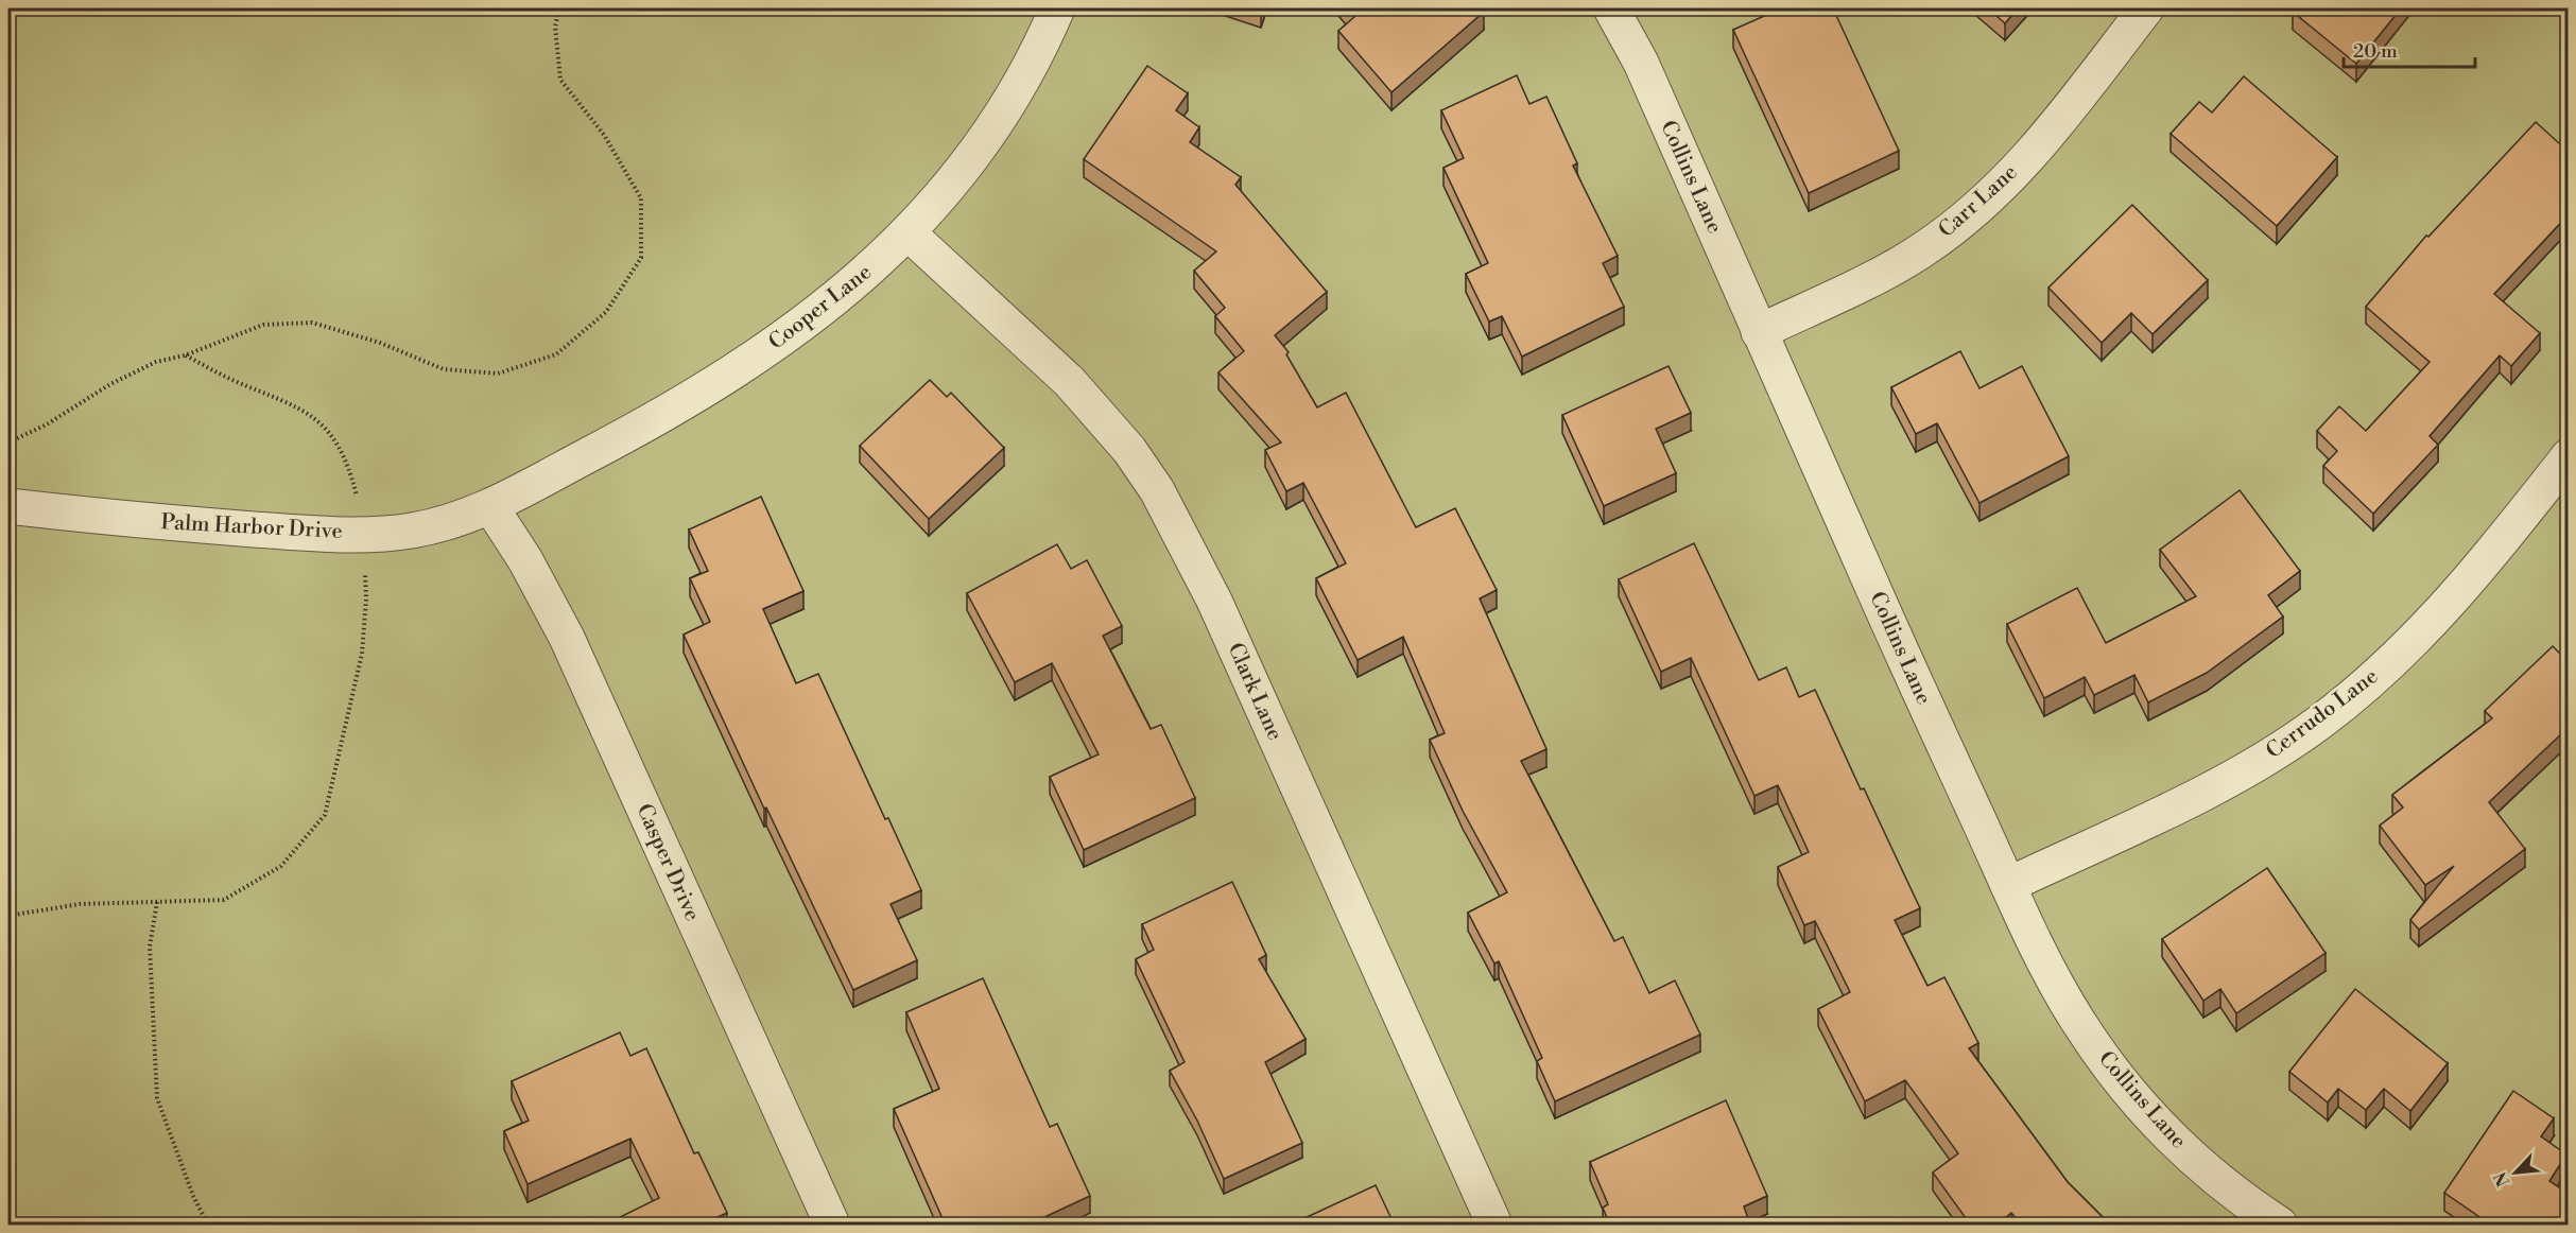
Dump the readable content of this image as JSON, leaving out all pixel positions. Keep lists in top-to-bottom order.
{
  "streets": {
    "street": [
      "Collins Lane",
      "Carr Lane",
      "Cooper Lane",
      "Palm Harbor Drive",
      "Clark Lane",
      "Cerrudo Lane",
      "Casper Drive"
    ]
  },
  "crossings": [
    ["Collins Lane", "Carr Lane"],
    ["Collins Lane", "Cerrudo Lane"],
    ["Cooper Lane", "Palm Harbor Drive"],
    ["Cooper Lane", "Clark Lane"],
    ["Cooper Lane", "Casper Drive"],
    ["Palm Harbor Drive", "Casper Drive"]
  ],
  "scale_bar": "20 m",
  "north": "bottom left"
}
